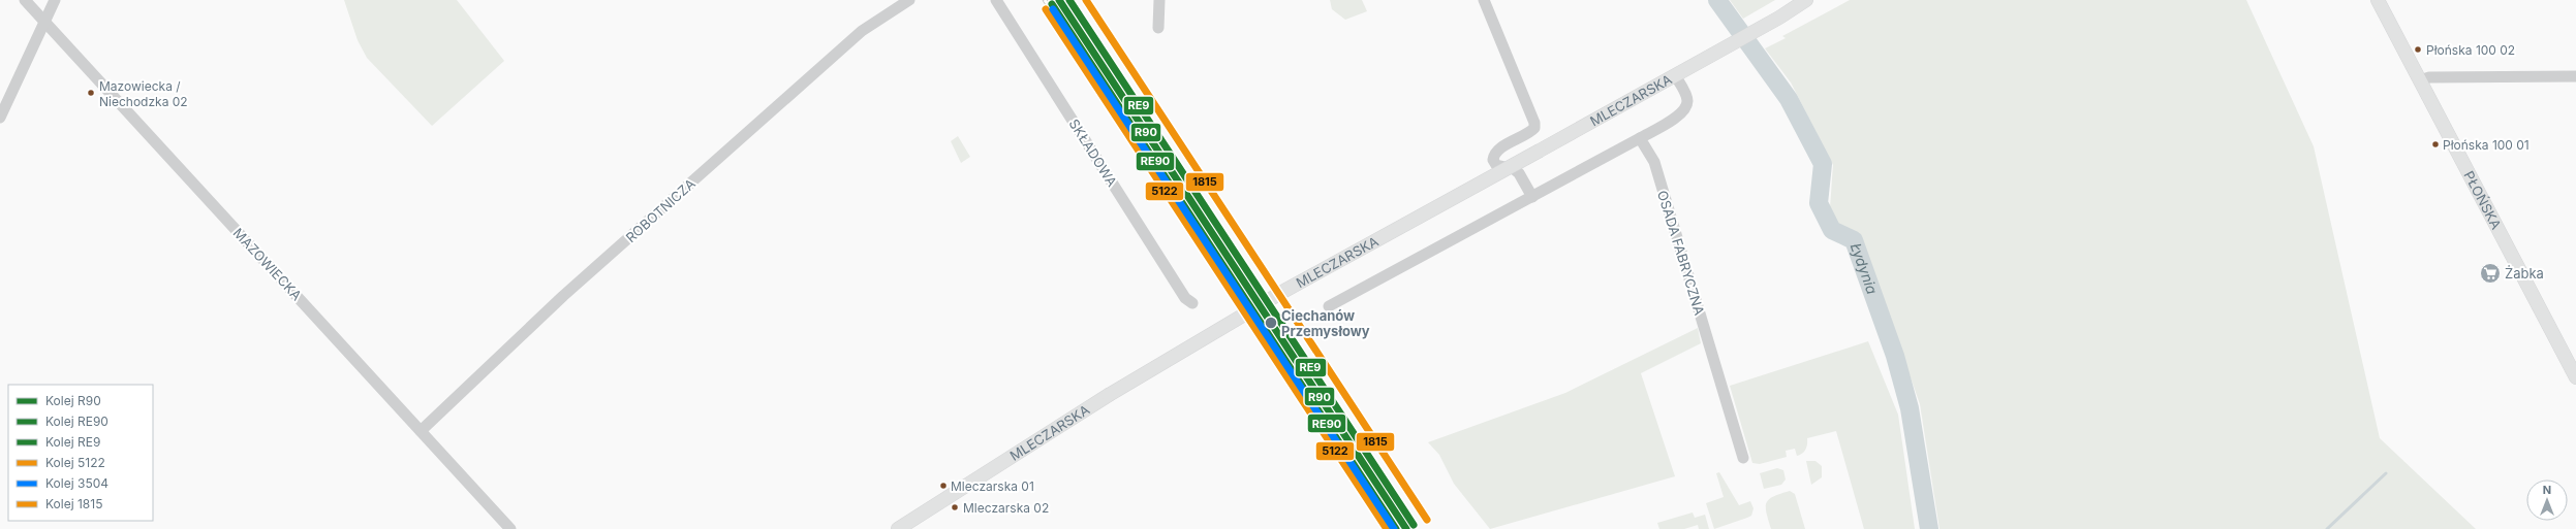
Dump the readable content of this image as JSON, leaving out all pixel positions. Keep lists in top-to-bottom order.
{
  "streets": {
    "main road": ["MLECZARSKA", "PŁOŃSKA"],
    "street": [
      "SKŁADOWA",
      "ROBOTNICZA",
      "OSADA FABRYCZNA",
      "MAZOWIECKA"
    ]
  },
  "crossings": [
    ["ROBOTNICZA", "MAZOWIECKA"]
  ],
  "water": ["Łydynia"],
  "places": {
    "other": [
      "Płońska 100 02",
      "Mazowiecka / Niechodzka 02",
      "Płońska 100 01",
      "Ciechanów Przemysłowy",
      "Mleczarska 01",
      "Mleczarska 02"
    ],
    "supermarket": ["Żabka"]
  },
  "lines": [
    "rail line R90",
    "rail line RE9",
    "rail line 1815",
    "rail line RE90",
    "rail line 5122",
    "rail line 3504"
  ],
  "legend": [
    "Kolej R90",
    "Kolej RE90",
    "Kolej RE9",
    "Kolej 5122",
    "Kolej 3504",
    "Kolej 1815"
  ],
  "north": "top"
}
